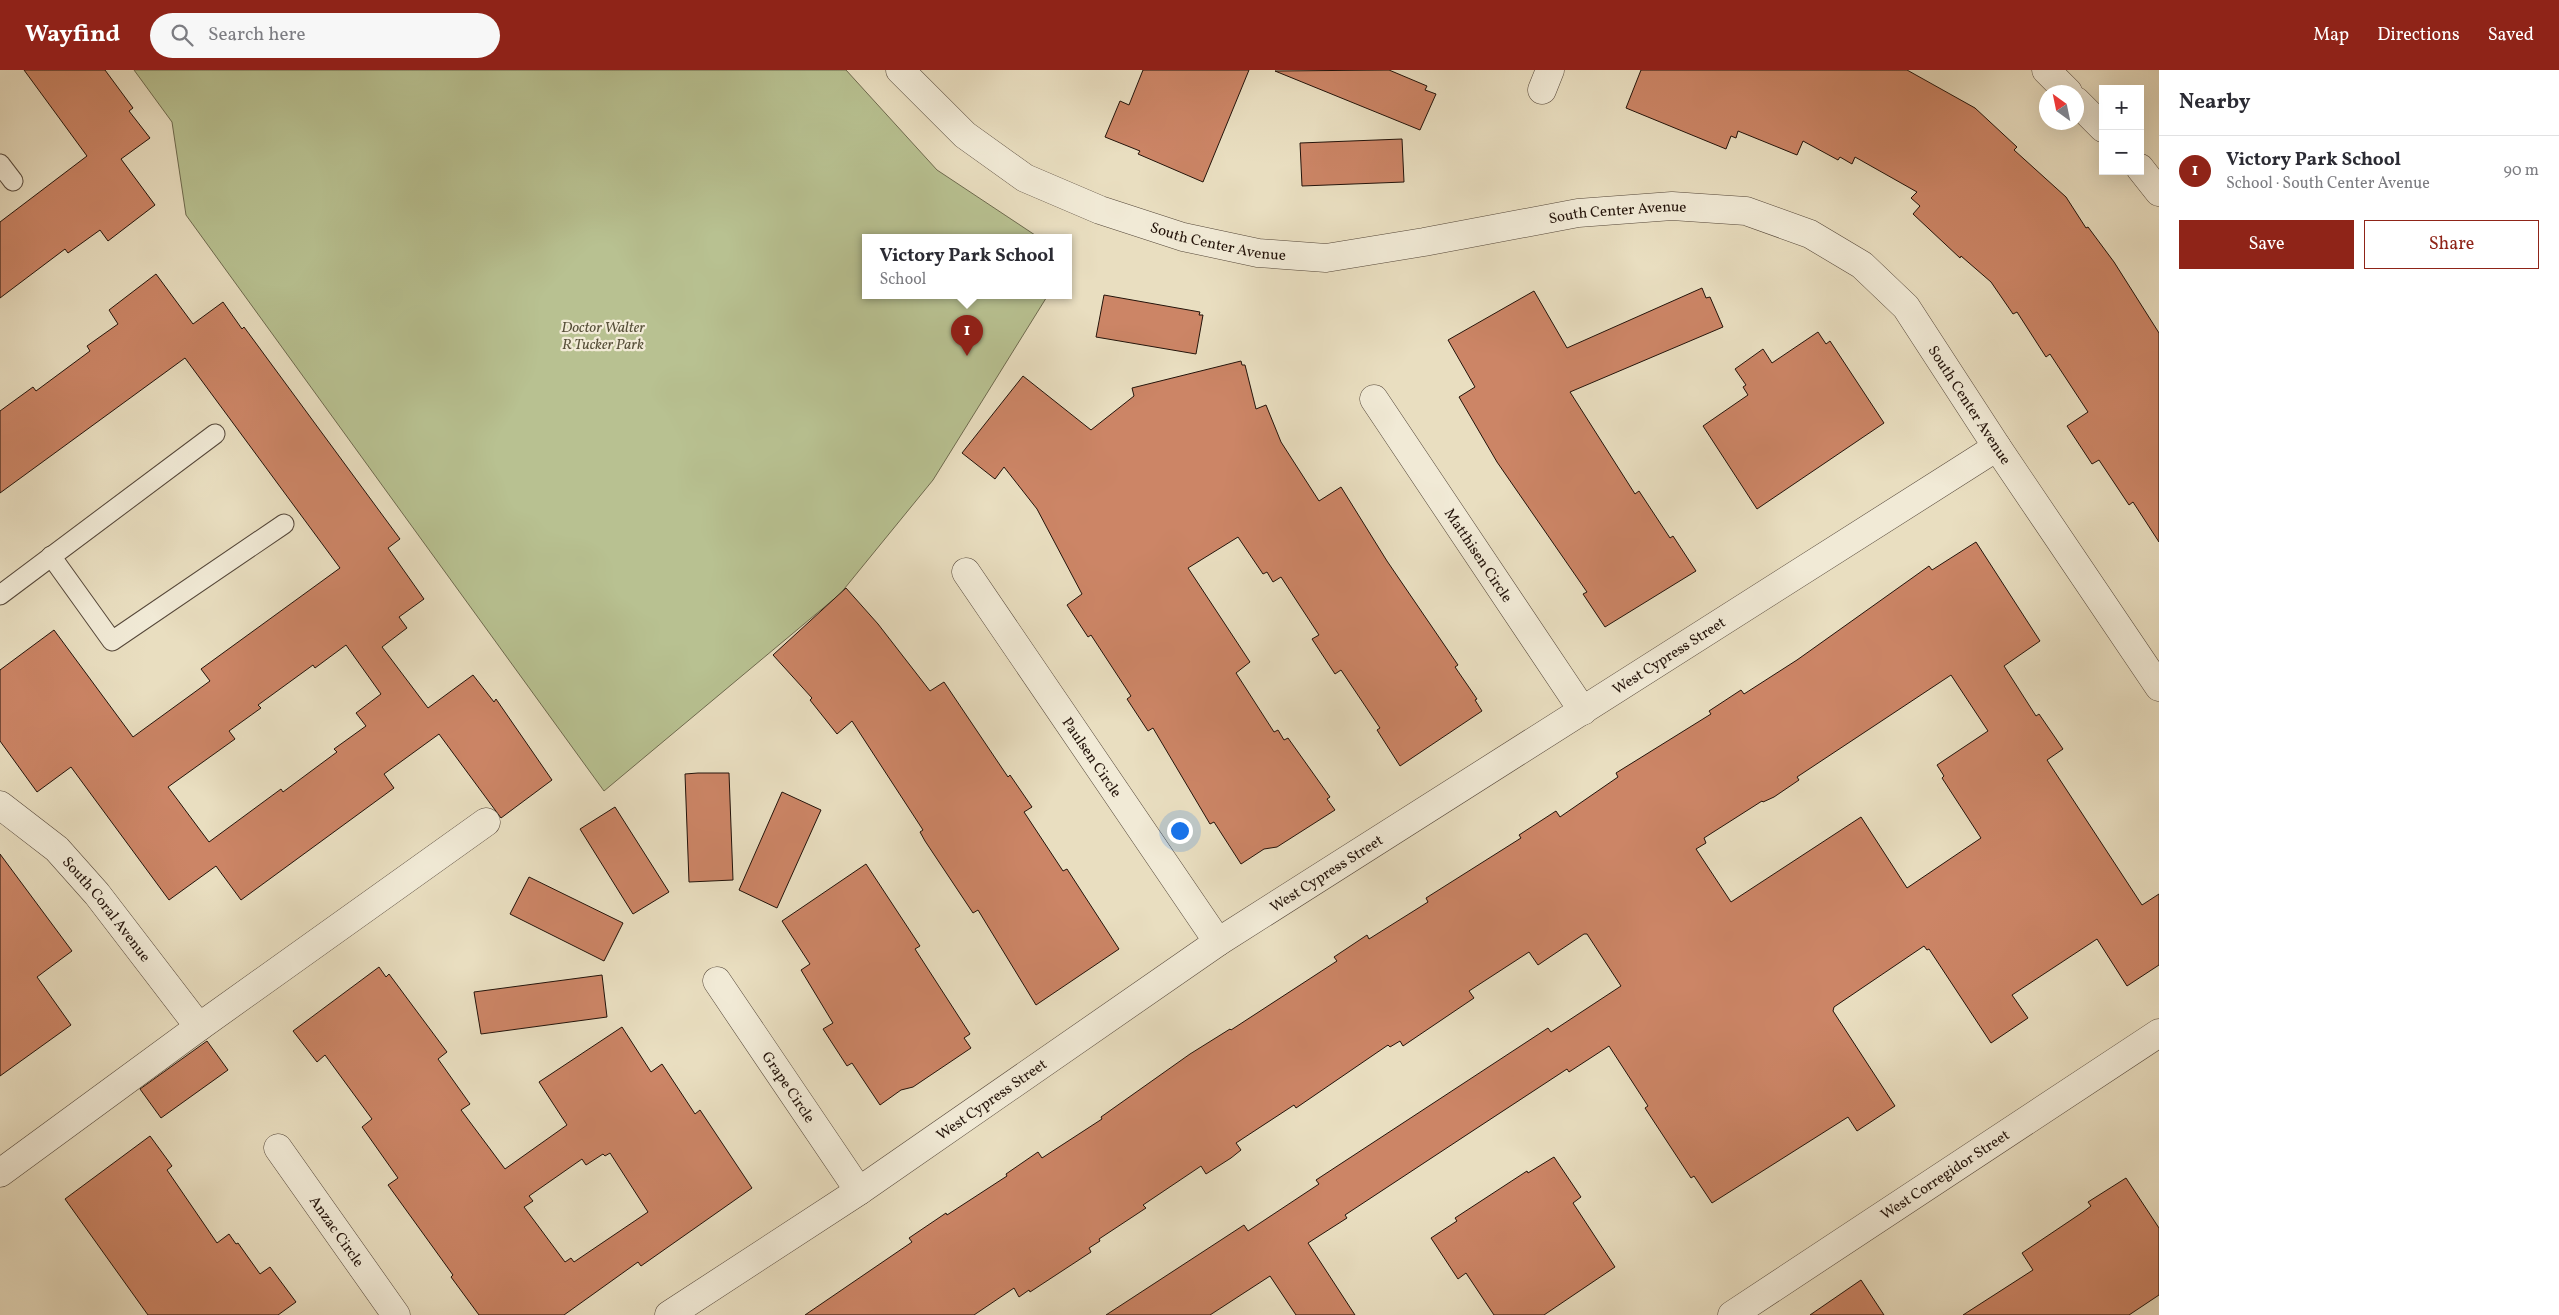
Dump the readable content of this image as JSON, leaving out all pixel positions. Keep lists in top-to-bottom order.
{
  "streets": {
    "street": [
      "South Center Avenue",
      "Matthisen Circle",
      "West Cypress Street",
      "Paulsen Circle",
      "South Coral Avenue",
      "Grape Circle",
      "West Corregidor Street",
      "Anzac Circle"
    ]
  },
  "crossings": [
    ["South Center Avenue", "West Cypress Street"],
    ["Matthisen Circle", "West Cypress Street"],
    ["West Cypress Street", "Paulsen Circle"],
    ["West Cypress Street", "Grape Circle"]
  ],
  "parks": ["Doctor Walter R Tucker Park"],
  "north": "top left",
  "page": {
    "header": "Wayfind",
    "search": "Search here",
    "nav": ["Map", "Directions", "Saved"],
    "heading": "Nearby",
    "map_buttons": ["+", "−"],
    "list": [
      {
        "mark": "1",
        "name": "Victory Park School",
        "note": "School · South Center Avenue",
        "value": "90 m"
      }
    ],
    "buttons": ["Save", "Share"],
    "popup": ["Victory Park School", "School"],
    "pins": "1"
  }
}
